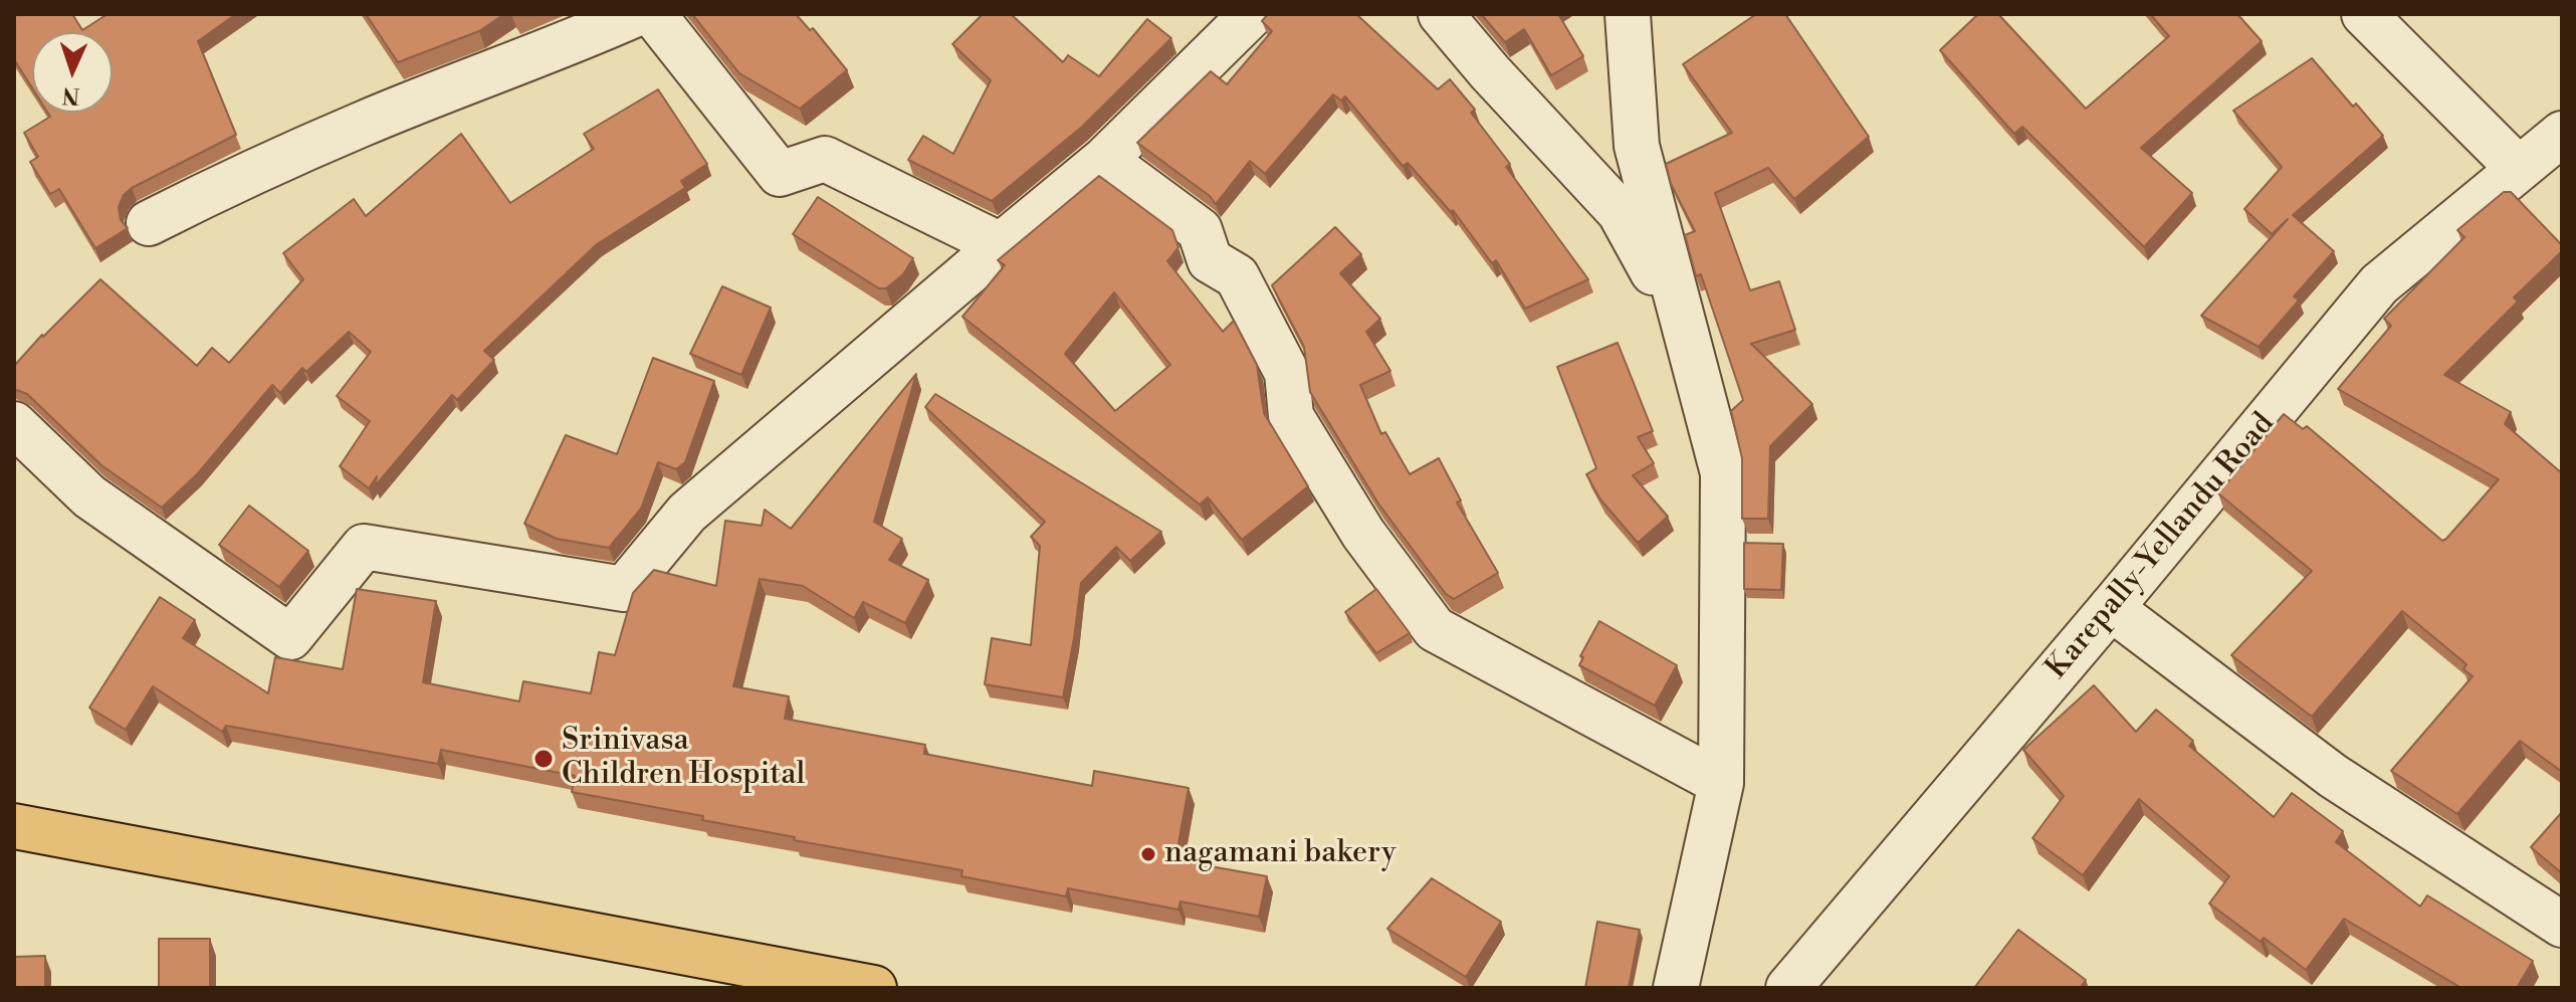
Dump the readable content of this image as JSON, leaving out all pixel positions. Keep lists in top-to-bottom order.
{
  "streets": {
    "street": ["Karepally-Yellandu Road"]
  },
  "places": ["Srinivasa Children Hospital", "nagamani bakery"],
  "north": "bottom"
}
